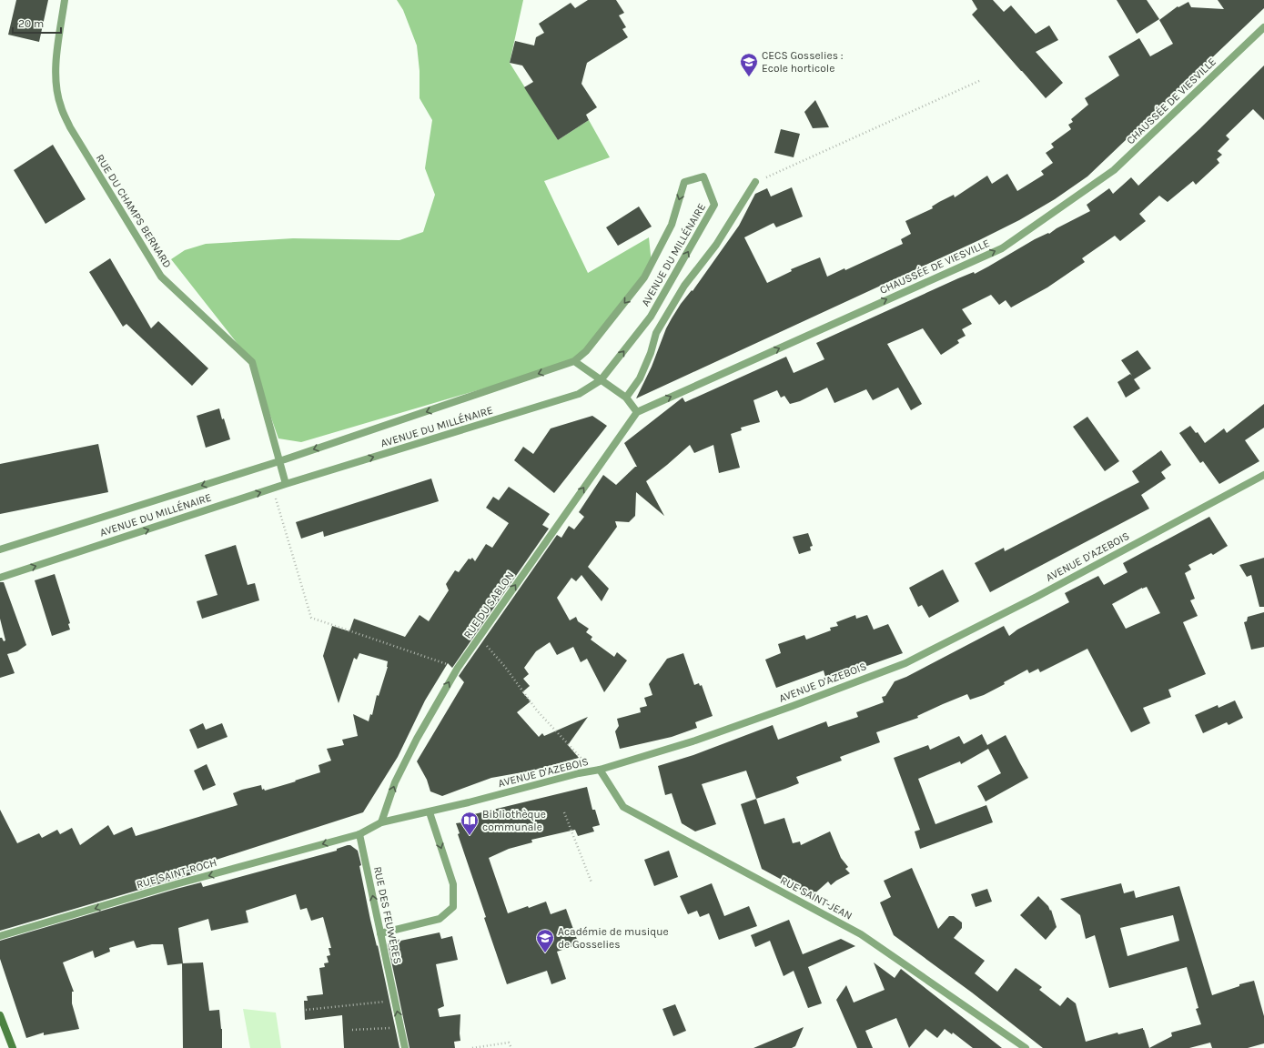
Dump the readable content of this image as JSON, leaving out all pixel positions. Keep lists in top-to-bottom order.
{
  "streets": {
    "street": [
      "CHAUSSÉE DE VIESVILLE",
      "RUE DU CHAMPS BERNARD",
      "AVENUE DU MILLÉNAIRE",
      "AVENUE D'AZEBOIS",
      "RUE DU SABLON",
      "RUE SAINT-ROCH",
      "RUE SAINT-JEAN",
      "RUE DES FEUWÈRES"
    ]
  },
  "crossings": [
    ["CHAUSSÉE DE VIESVILLE", "RUE DU SABLON"],
    ["RUE DU CHAMPS BERNARD", "AVENUE DU MILLÉNAIRE"],
    ["AVENUE D'AZEBOIS", "RUE DU SABLON"],
    ["AVENUE D'AZEBOIS", "RUE SAINT-ROCH"],
    ["AVENUE D'AZEBOIS", "RUE SAINT-JEAN"],
    ["AVENUE D'AZEBOIS", "RUE DES FEUWÈRES"],
    ["RUE SAINT-ROCH", "RUE DES FEUWÈRES"]
  ],
  "one_way": [
    "CHAUSSÉE DE VIESVILLE",
    "RUE DU SABLON",
    "RUE SAINT-ROCH",
    "RUE DES FEUWÈRES"
  ],
  "places": {
    "school or university": ["CECS Gosselies : Ecole horticole", "Académie de musique de Gosselies"],
    "library": ["Bibliothèque communale"]
  },
  "scale_bar": "20 m"
}
